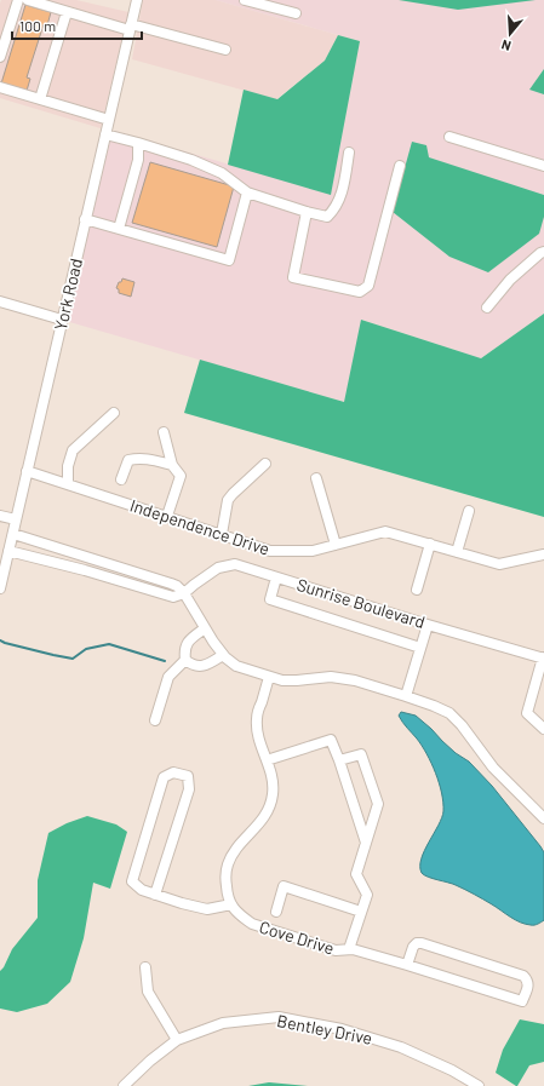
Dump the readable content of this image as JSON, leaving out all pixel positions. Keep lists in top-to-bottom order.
{
  "streets": {
    "street": [
      "York Road",
      "Independence Drive",
      "Sunrise Boulevard",
      "Cove Drive",
      "Bentley Drive"
    ]
  },
  "crossings": [
    ["York Road", "Independence Drive"]
  ],
  "scale_bar": "100 m",
  "north": "bottom"
}
